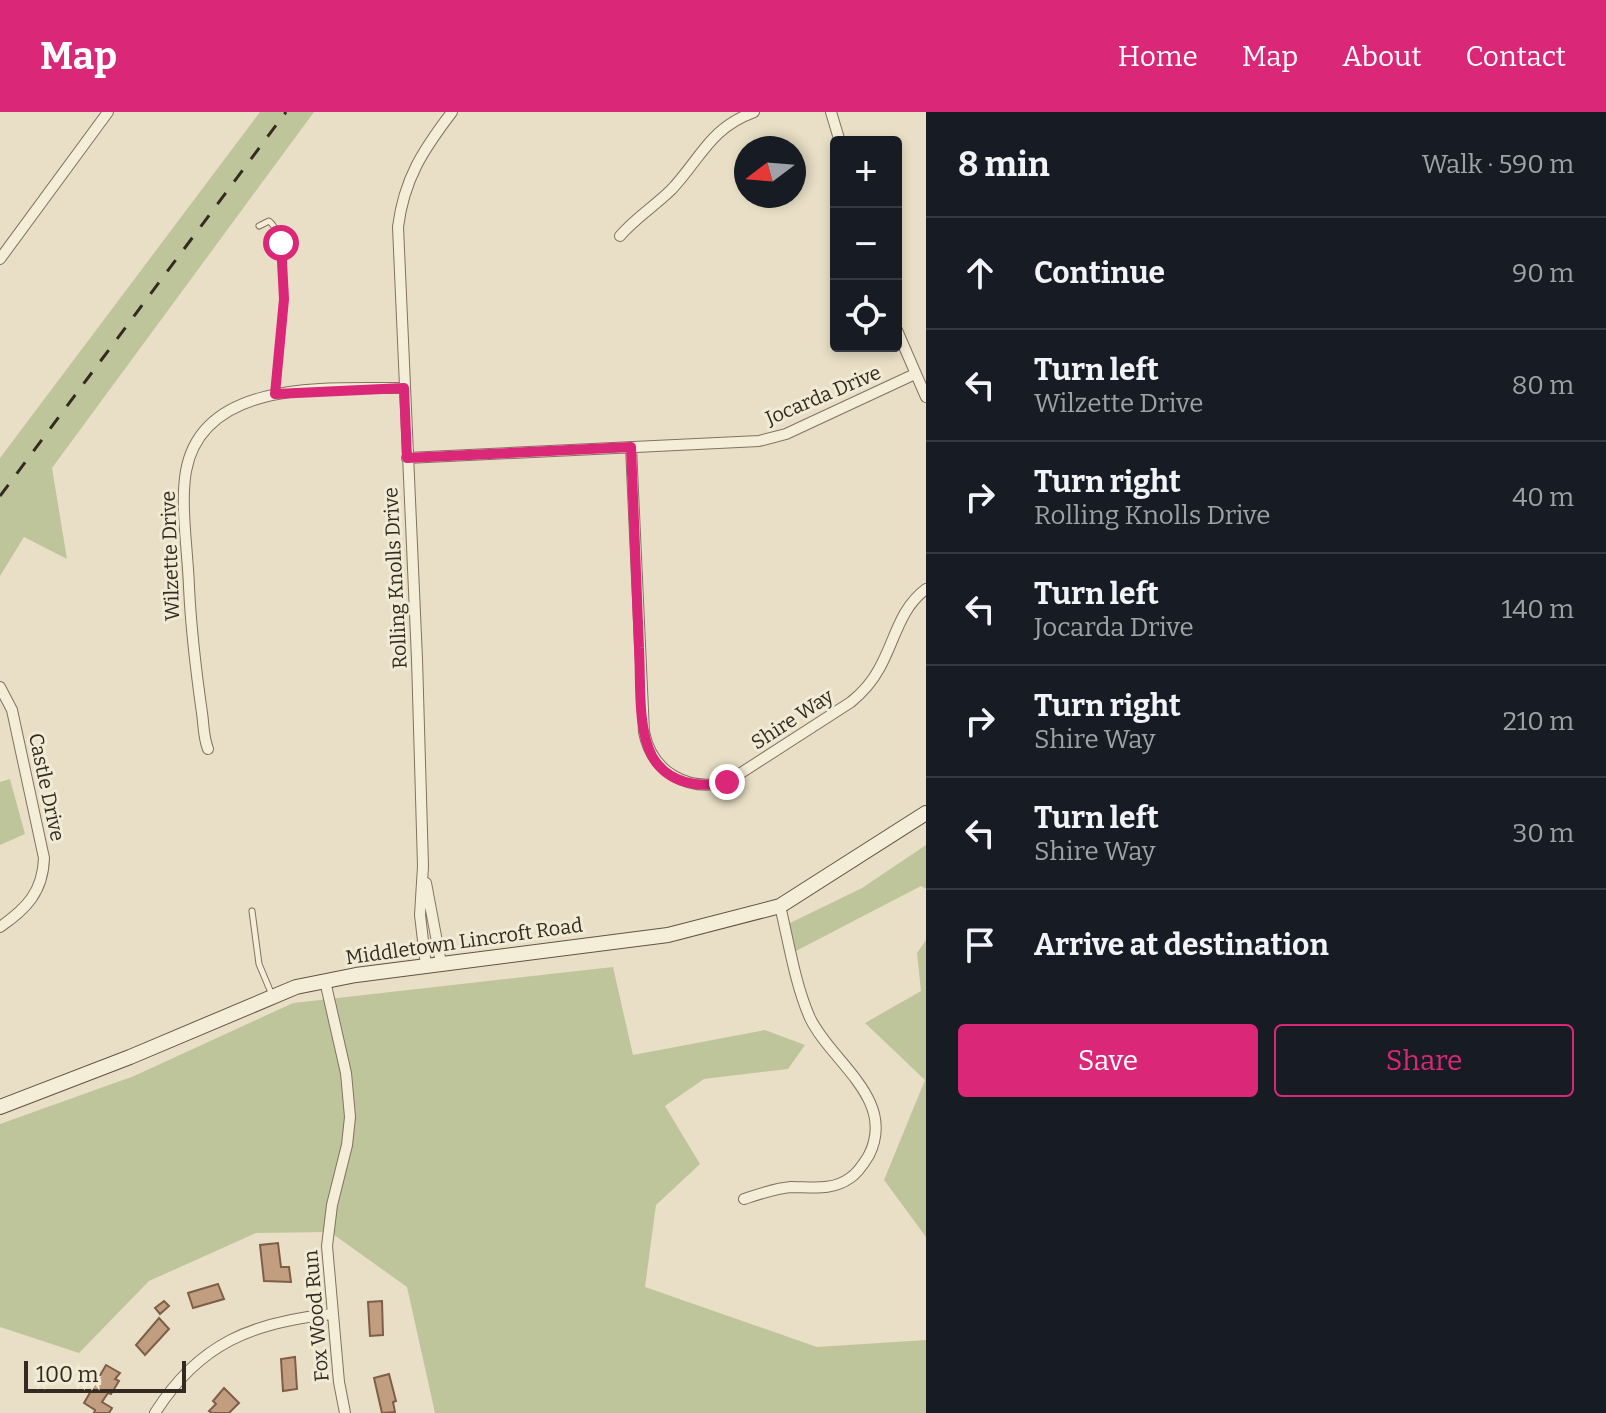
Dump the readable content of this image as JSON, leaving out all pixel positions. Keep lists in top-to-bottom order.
{
  "streets": {
    "main road": ["Middletown Lincroft Road"],
    "street": [
      "Jocarda Drive",
      "Wilzette Drive",
      "Rolling Knolls Drive",
      "Shire Way",
      "Castle Drive",
      "Fox Wood Run"
    ]
  },
  "crossings": [
    ["Jocarda Drive", "Rolling Knolls Drive"],
    ["Jocarda Drive", "Shire Way"],
    ["Wilzette Drive", "Rolling Knolls Drive"],
    ["Rolling Knolls Drive", "Middletown Lincroft Road"],
    ["Middletown Lincroft Road", "Fox Wood Run"]
  ],
  "scale_bar": "100 m",
  "north": "left",
  "page": {
    "header": "Map",
    "nav": [
      "Home",
      "Map",
      "About",
      "Contact"
    ],
    "heading": ["8 min", "Walk · 590 m"],
    "map_buttons": ["+", "−"],
    "list": [
      ["Continue", "90 m"],
      ["Turn left", "Wilzette Drive", "80 m"],
      ["Turn right", "Rolling Knolls Drive", "40 m"],
      ["Turn left", "Jocarda Drive", "140 m"],
      ["Turn right", "Shire Way", "210 m"],
      ["Turn left", "Shire Way", "30 m"],
      "Arrive at destination"
    ],
    "buttons": ["Save", "Share"],
    "scale": "100 m"
  }
}
